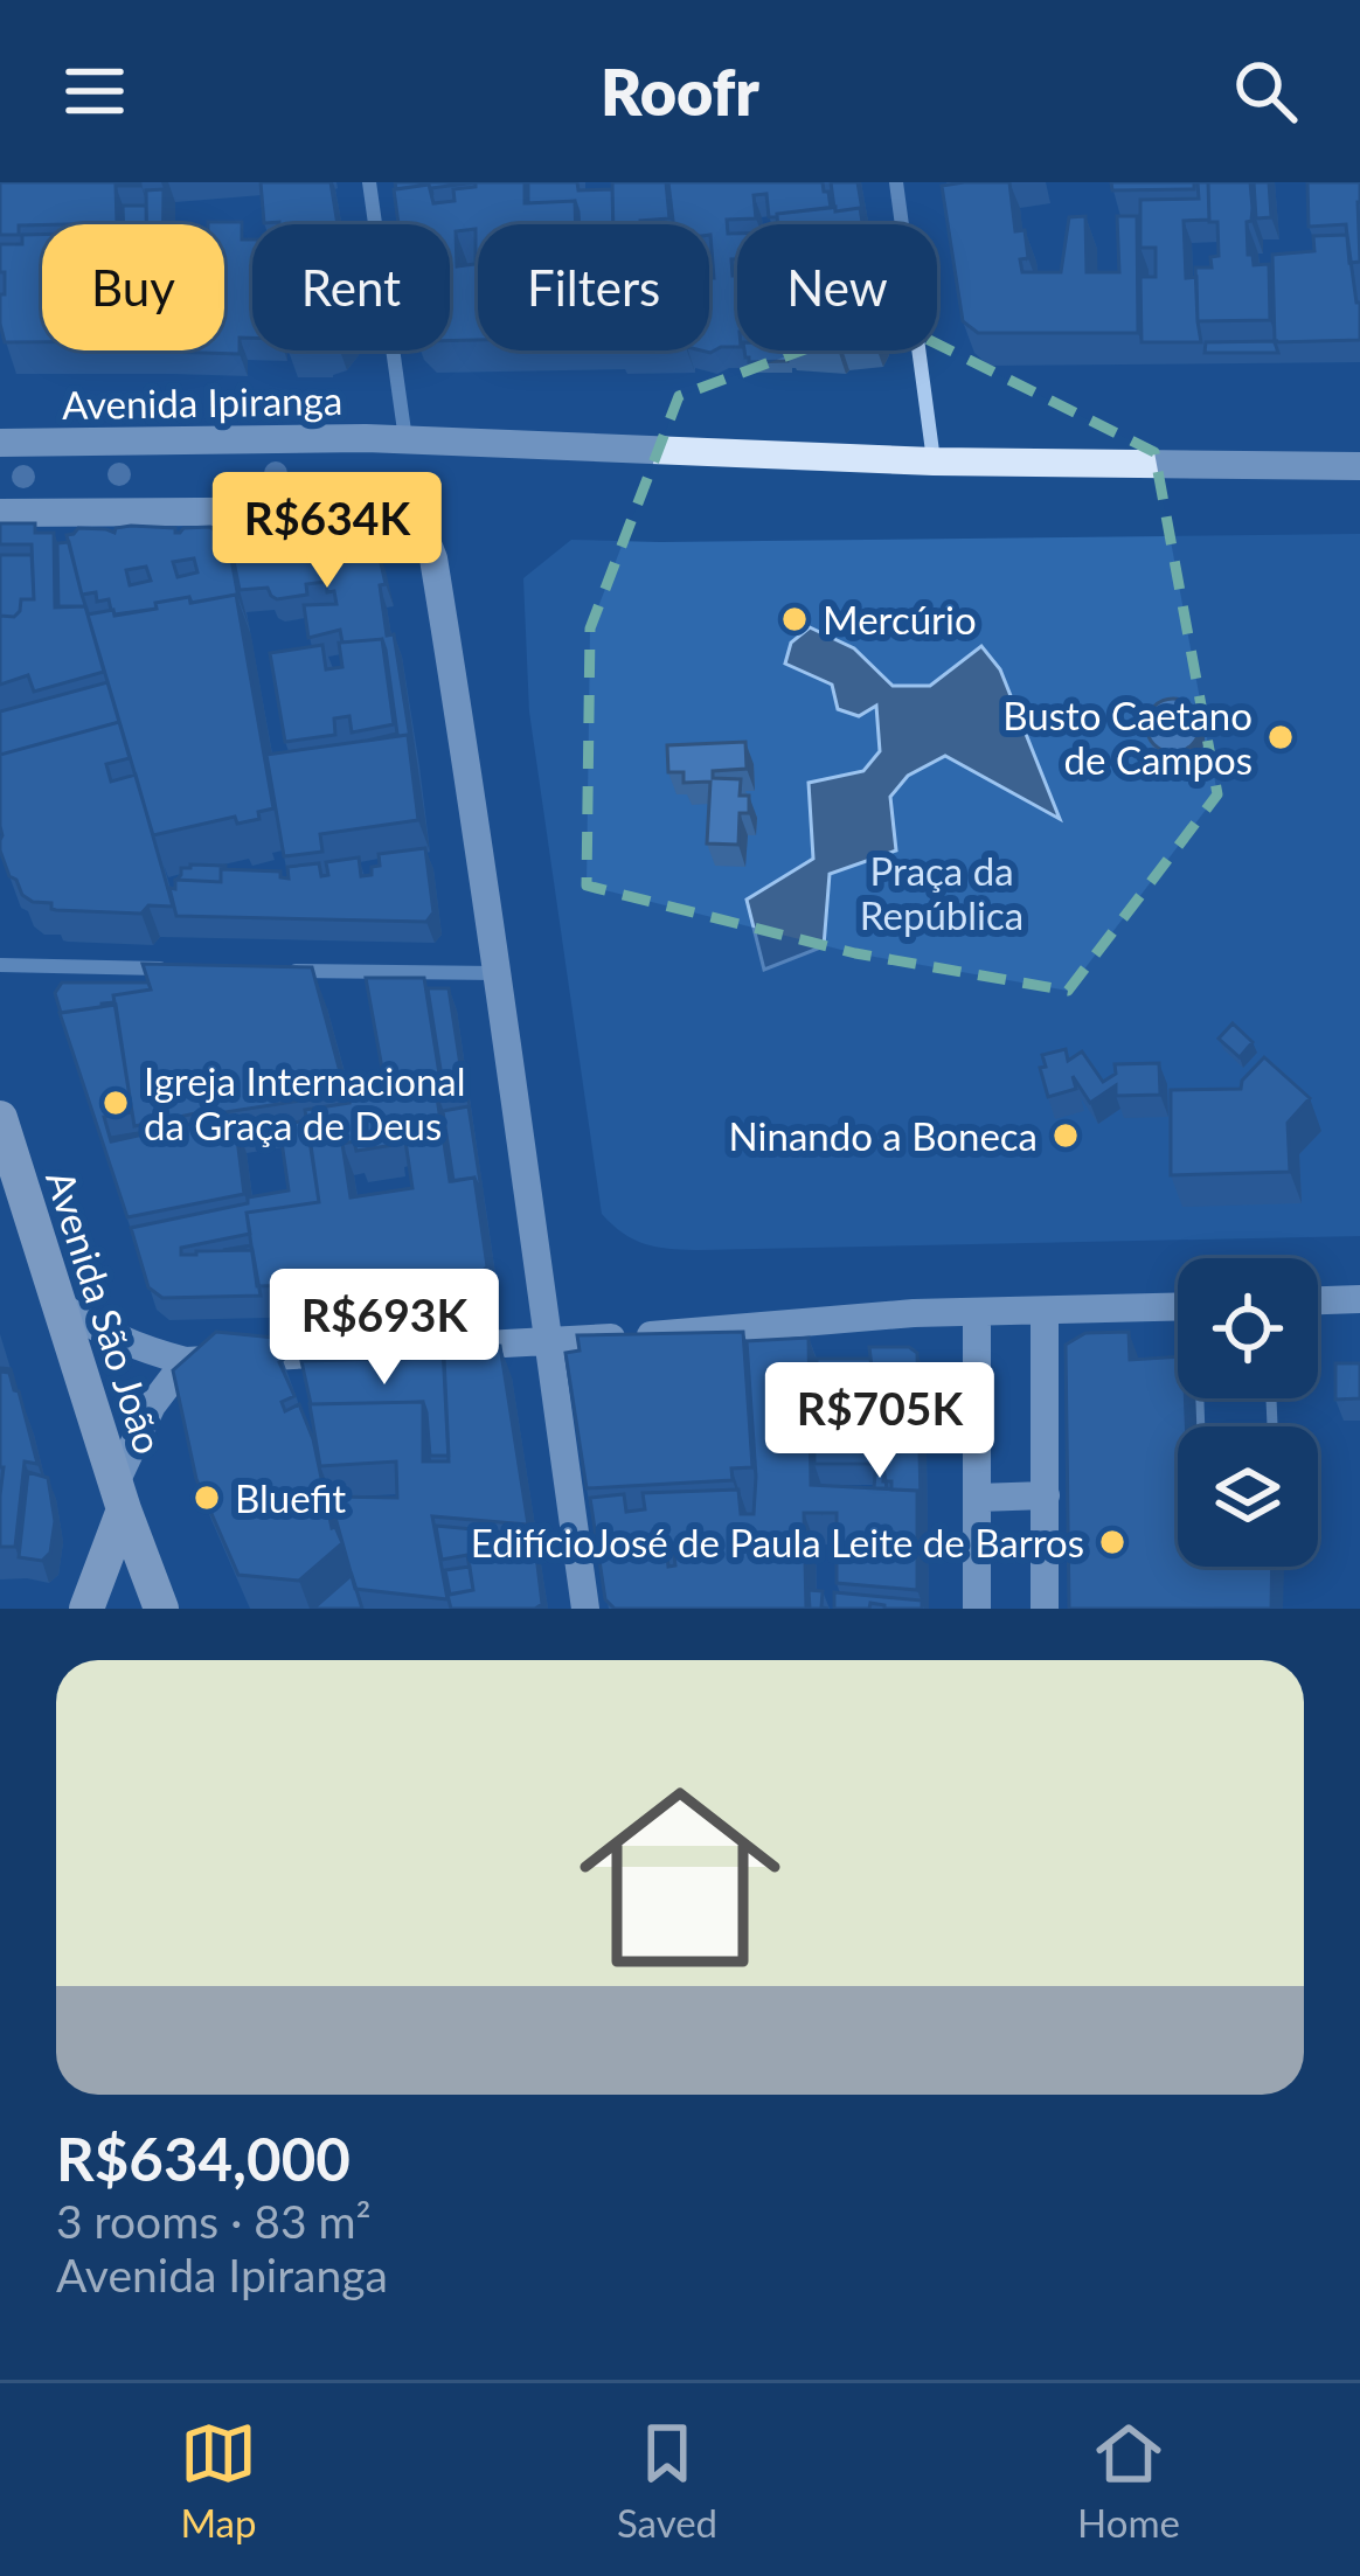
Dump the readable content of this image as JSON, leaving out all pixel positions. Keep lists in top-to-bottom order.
{
  "streets": {
    "main road": ["Avenida Ipiranga", "Avenida São João"]
  },
  "parks": ["Praça da República"],
  "places": [
    "Mercúrio",
    "Busto Caetano de Campos",
    "Igreja Internacional da Graça de Deus",
    "Ninando a Boneca",
    "Bluefit",
    "EdifícioJosé de Paula Leite de Barros"
  ],
  "page": {
    "header": "Roofr",
    "chip": [
      "Buy",
      "Rent",
      "Filters",
      "New"
    ],
    "price": ["R$634K", "R$693K", "R$705K"],
    "list": [
      {
        "name": "R$634,000",
        "note": "3 rooms · 83 m² · Avenida Ipiranga"
      }
    ],
    "tabs": ["Map", "Saved", "Home"]
  }
}
